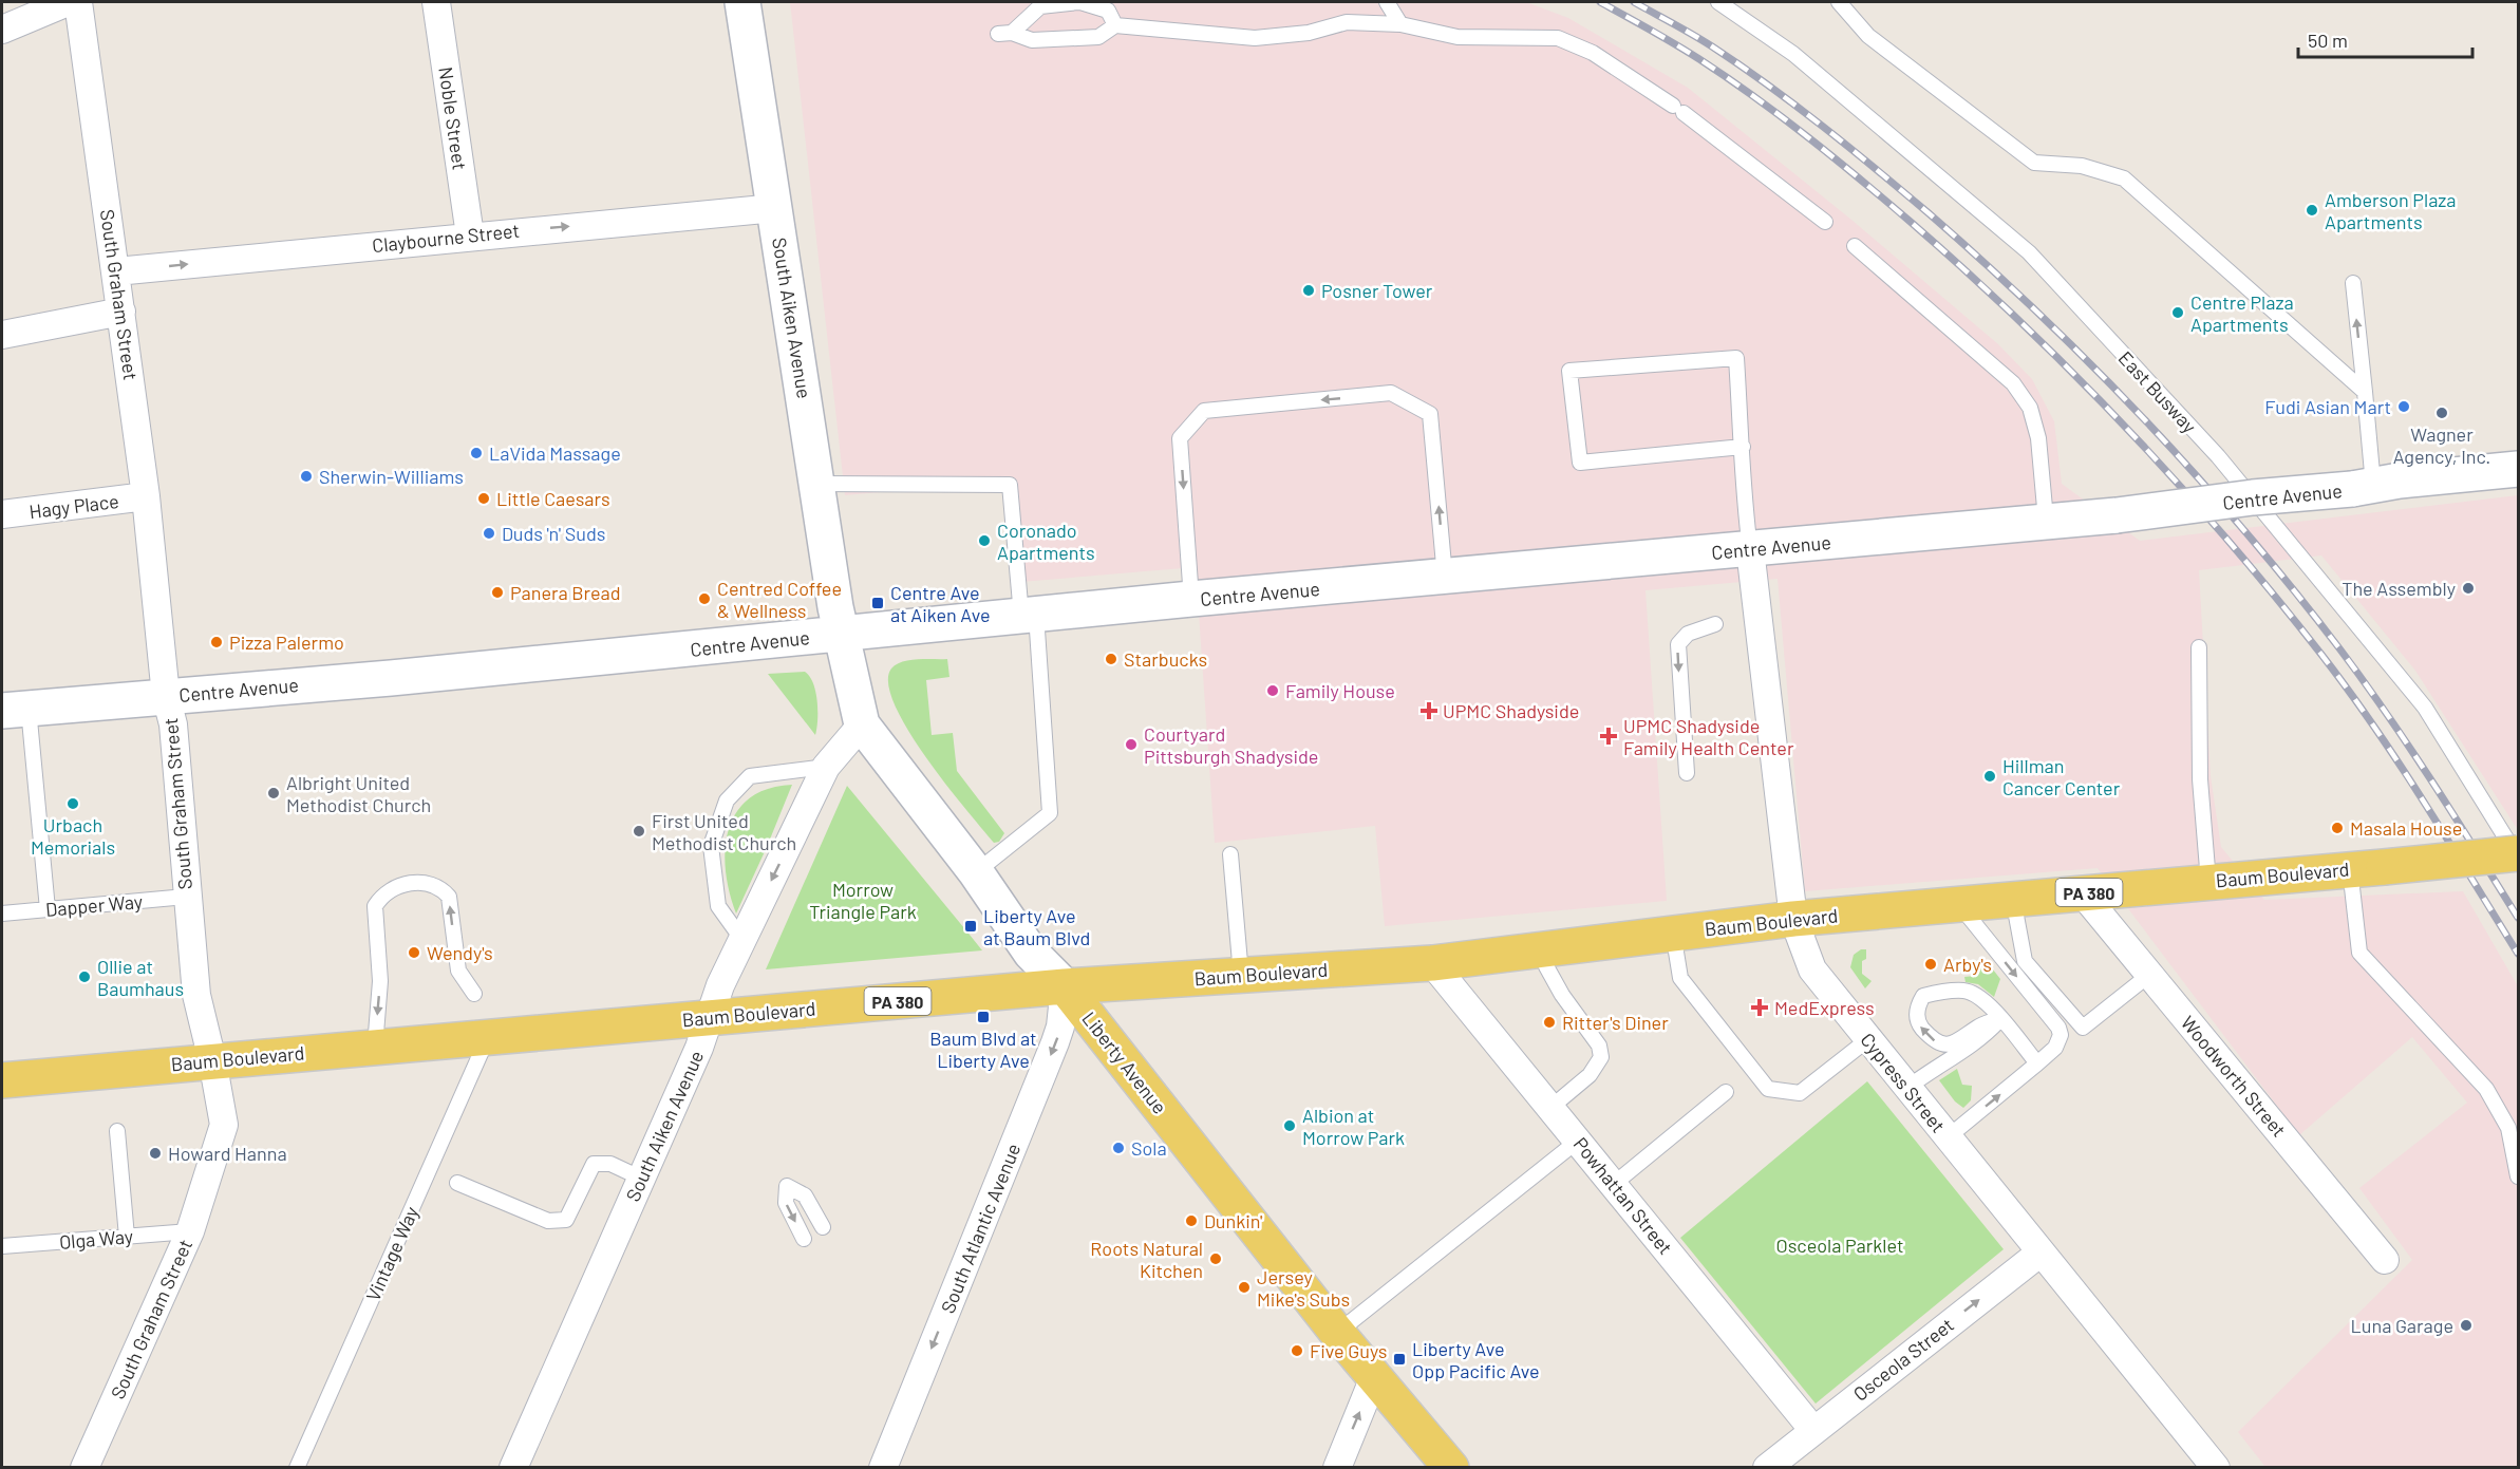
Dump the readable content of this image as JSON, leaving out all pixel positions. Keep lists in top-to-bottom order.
{
  "streets": {
    "main road": [
      "South Aiken Avenue",
      "Centre Avenue",
      "Baum Boulevard",
      "PA 380",
      "Liberty Avenue"
    ],
    "street": [
      "Noble Street",
      "Claybourne Street",
      "South Graham Street",
      "Hagy Place",
      "Woodworth Street",
      "Cypress Street",
      "Powhattan Street",
      "South Atlantic Avenue",
      "Osceola Street"
    ],
    "lane": [
      "East Busway",
      "Dapper Way",
      "Olga Way",
      "Vintage Way"
    ]
  },
  "crossings": [
    ["Noble Street", "Claybourne Street"],
    ["Claybourne Street", "South Graham Street"],
    ["Claybourne Street", "South Aiken Avenue"],
    ["South Graham Street", "Centre Avenue"],
    ["South Graham Street", "Hagy Place"],
    ["South Graham Street", "Baum Boulevard"],
    ["South Graham Street", "Dapper Way"],
    ["South Graham Street", "Olga Way"],
    ["South Aiken Avenue", "Centre Avenue"],
    ["South Aiken Avenue", "Baum Boulevard"],
    ["South Aiken Avenue", "Liberty Avenue"],
    ["East Busway", "Baum Boulevard"],
    ["Centre Avenue", "Liberty Avenue"],
    ["Centre Avenue", "Cypress Street"],
    ["Baum Boulevard", "Liberty Avenue"],
    ["Baum Boulevard", "Woodworth Street"],
    ["Baum Boulevard", "Cypress Street"],
    ["Baum Boulevard", "Powhattan Street"],
    ["Baum Boulevard", "South Atlantic Avenue"],
    ["Baum Boulevard", "Vintage Way"],
    ["Liberty Avenue", "South Atlantic Avenue"],
    ["Cypress Street", "Osceola Street"],
    ["Powhattan Street", "Osceola Street"]
  ],
  "one_way": ["Claybourne Street", "South Atlantic Avenue", "Osceola Street"],
  "parks": ["Morrow Triangle Park", "Osceola Parklet"],
  "places": {
    "other": [
      "Amberson Plaza Apartments",
      "Posner Tower",
      "Centre Plaza Apartments",
      "Fudi Asian Mart",
      "Wagner Agency, Inc.",
      "LaVida Massage",
      "Sherwin-Williams",
      "Little Caesars",
      "Duds 'n' Suds",
      "Coronado Apartments",
      "The Assembly",
      "Panera Bread",
      "Centred Coffee & Wellness",
      "Pizza Palermo",
      "Starbucks",
      "Family House",
      "Courtyard Pittsburgh Shadyside",
      "Hillman Cancer Center",
      "Albright United Methodist Church",
      "Urbach Memorials",
      "Masala House",
      "First United Methodist Church",
      "Wendy's",
      "Arby's",
      "Ollie at Baumhaus",
      "Ritter's Diner",
      "Albion at Morrow Park",
      "Sola",
      "Howard Hanna",
      "Dunkin'",
      "Roots Natural Kitchen",
      "Jersey Mike's Subs",
      "Luna Garage",
      "Five Guys"
    ],
    "transit": [
      "Centre Ave at Aiken Ave",
      "Liberty Ave at Baum Blvd",
      "Baum Blvd at Liberty Ave",
      "Liberty Ave Opp Pacific Ave"
    ],
    "health": ["UPMC Shadyside", "UPMC Shadyside Family Health Center", "MedExpress"]
  },
  "scale_bar": "50 m"
}
